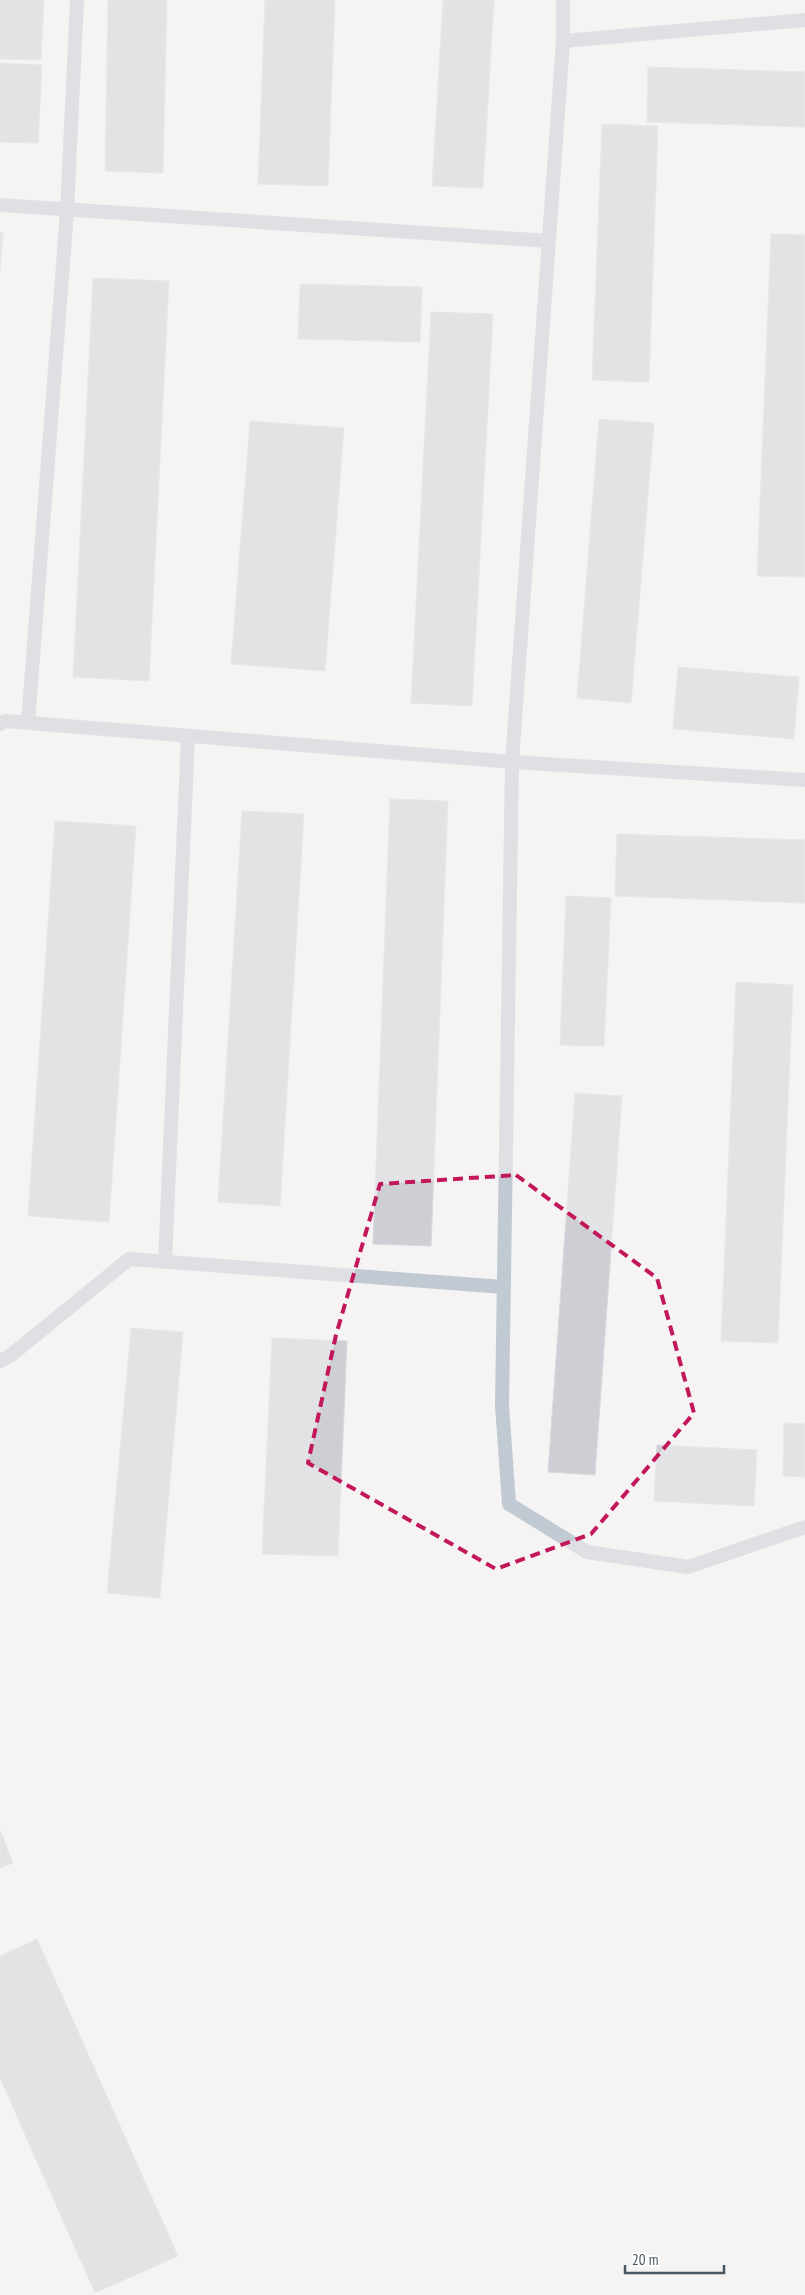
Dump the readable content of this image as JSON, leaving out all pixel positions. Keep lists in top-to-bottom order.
{
  "scale_bar": "20 m"
}
